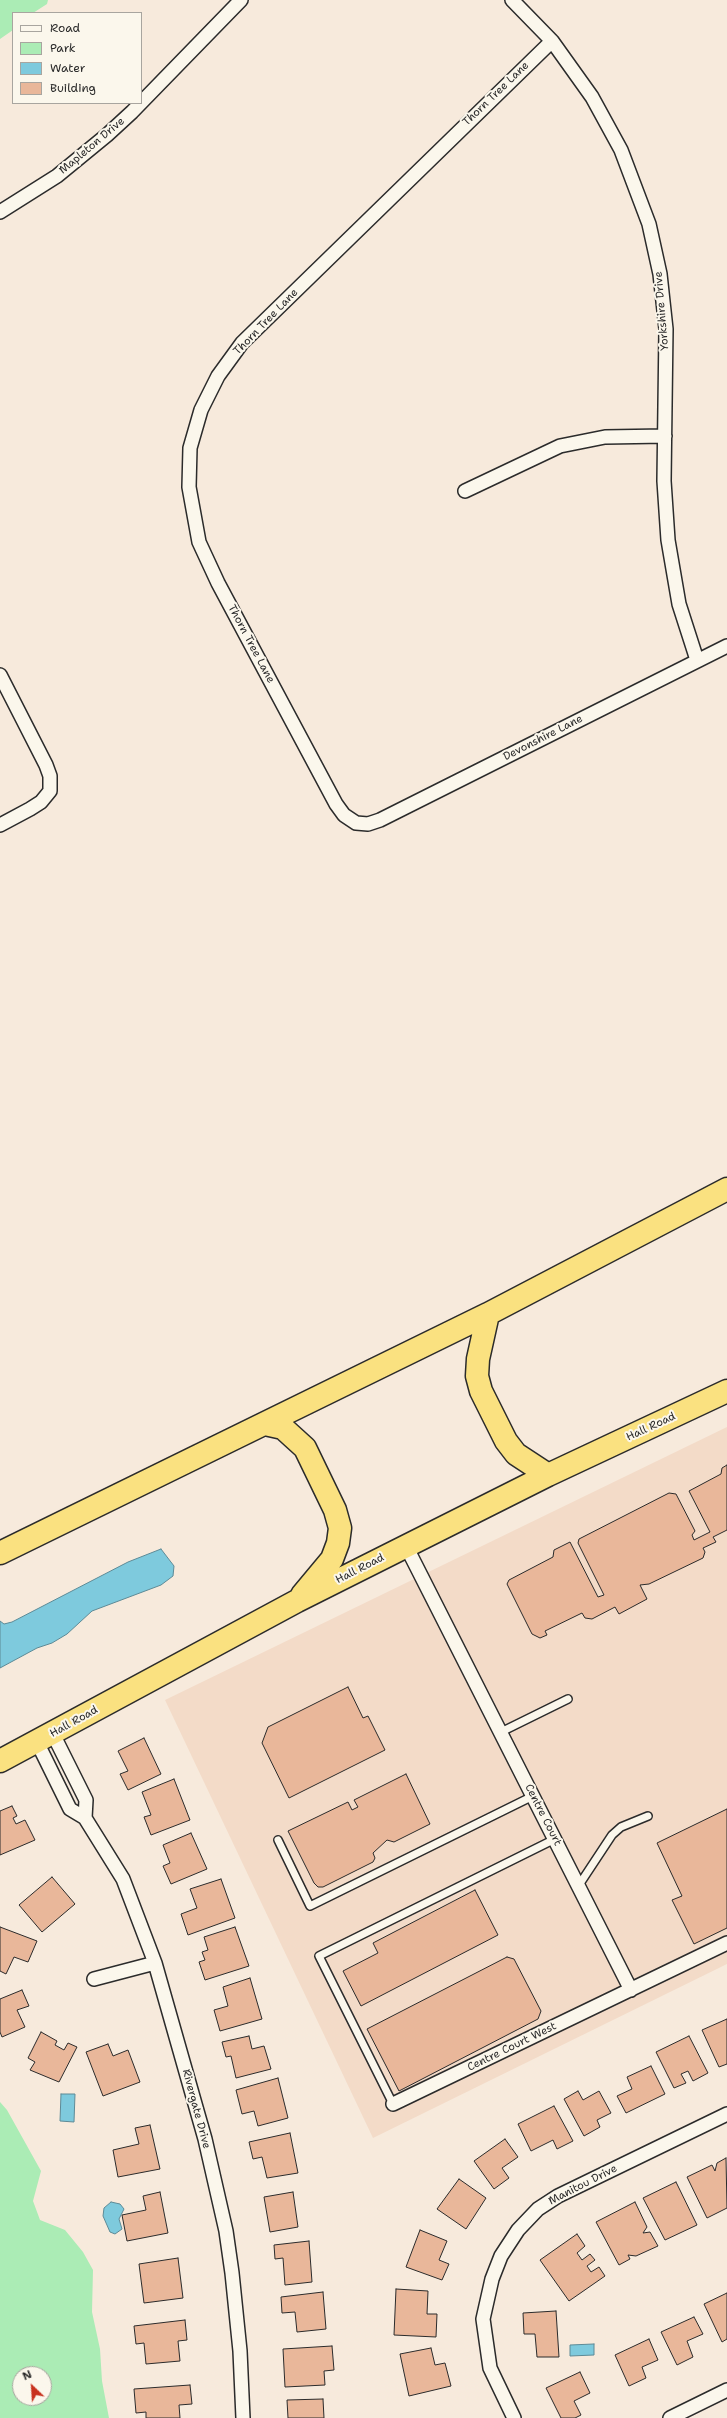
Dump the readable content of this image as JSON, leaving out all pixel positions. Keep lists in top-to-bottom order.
{
  "streets": {
    "highway": ["Hall Road"],
    "street": [
      "Thorn Tree Lane",
      "Mapleton Drive",
      "Yorkshire Drive",
      "Devonshire Lane",
      "Centre Court",
      "Centre Court West",
      "Rivergate Drive",
      "Manitou Drive"
    ]
  },
  "crossings": [
    ["Thorn Tree Lane", "Yorkshire Drive"],
    ["Thorn Tree Lane", "Devonshire Lane"],
    ["Yorkshire Drive", "Devonshire Lane"],
    ["Hall Road", "Centre Court"],
    ["Hall Road", "Rivergate Drive"],
    ["Centre Court", "Centre Court West"]
  ],
  "legend": [
    "Road",
    "Park",
    "Water",
    "Building"
  ],
  "north": "top left"
}
